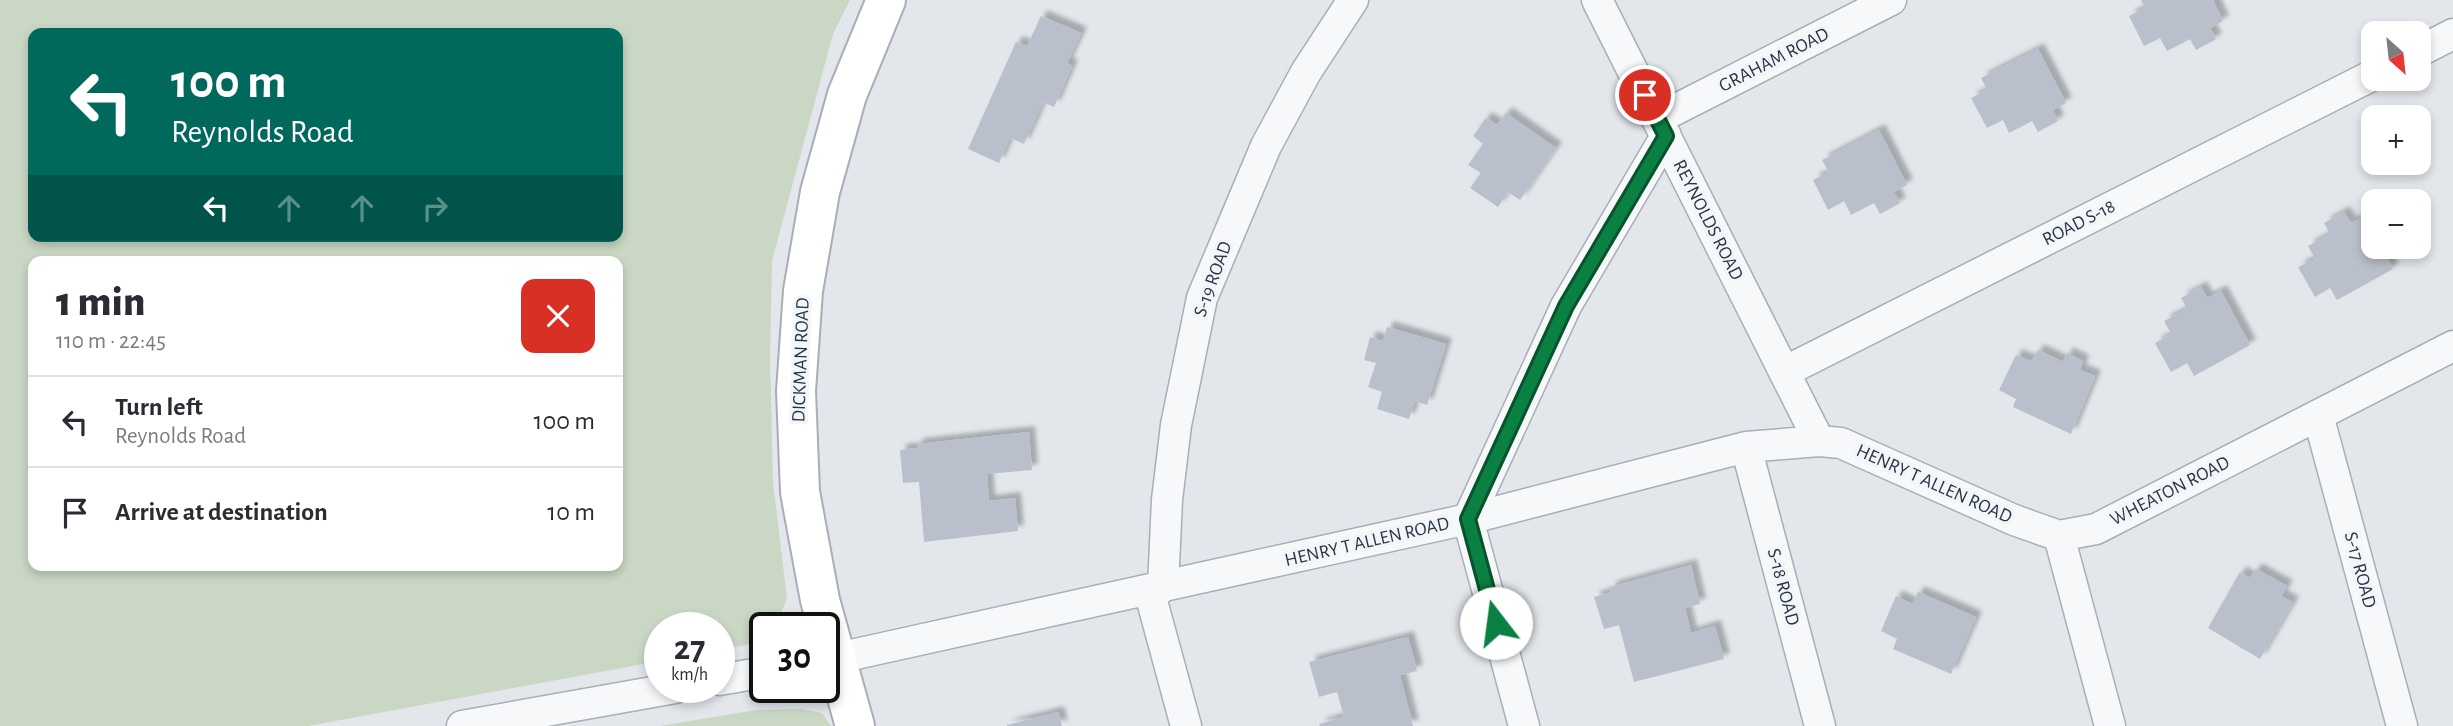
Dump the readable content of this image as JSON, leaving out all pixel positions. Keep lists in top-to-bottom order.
{
  "streets": {
    "street": [
      "GRAHAM ROAD",
      "REYNOLDS ROAD",
      "ROAD S-18",
      "S-19 ROAD",
      "DICKMAN ROAD",
      "HENRY T ALLEN ROAD",
      "WHEATON ROAD",
      "S-17 ROAD",
      "S-18 ROAD"
    ]
  },
  "crossings": [
    ["GRAHAM ROAD", "REYNOLDS ROAD"],
    ["REYNOLDS ROAD", "ROAD S-18"],
    ["REYNOLDS ROAD", "HENRY T ALLEN ROAD"],
    ["S-19 ROAD", "HENRY T ALLEN ROAD"],
    ["HENRY T ALLEN ROAD", "WHEATON ROAD"],
    ["HENRY T ALLEN ROAD", "S-18 ROAD"],
    ["WHEATON ROAD", "S-17 ROAD"]
  ],
  "north": "bottom right",
  "page": {
    "map_buttons": ["+", "−"],
    "turn": ["100 m", "Reynolds Road"],
    "heading": ["1 min", "110 m · 22:45"],
    "list": [
      {
        "name": "Turn left",
        "note": "Reynolds Road",
        "value": "100 m"
      },
      {
        "name": "Arrive at destination",
        "value": "10 m"
      }
    ],
    "speed": "27 km/h",
    "limit": "30"
  }
}
